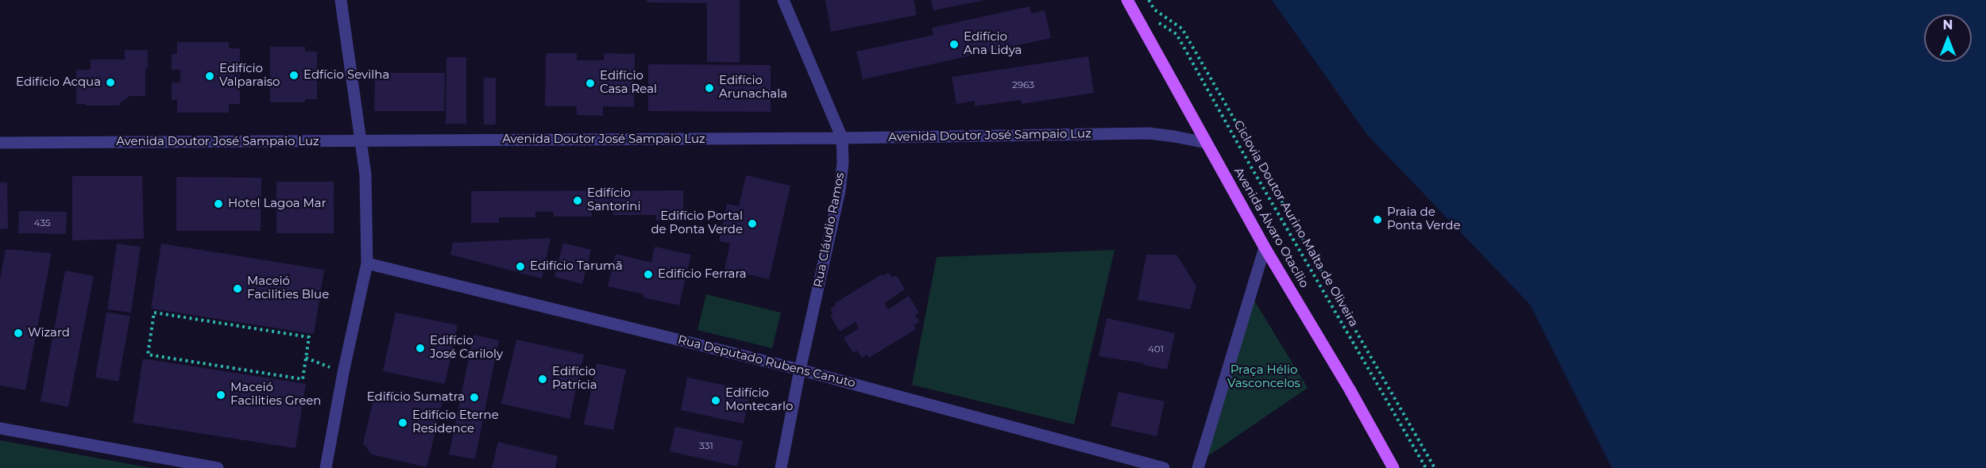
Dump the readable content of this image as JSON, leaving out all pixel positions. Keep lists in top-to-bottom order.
{
  "streets": {
    "main road": ["Avenida Álvaro Otacílio"],
    "street": ["Avenida Doutor José Sampaio Luz", "Rua Cláudio Ramos", "Rua Deputado Rubens Canuto"],
    "path": ["Ciclovia Doutor Aurino Malta de Oliveira"]
  },
  "crossings": [
    ["Avenida Doutor José Sampaio Luz", "Avenida Álvaro Otacílio"],
    ["Avenida Doutor José Sampaio Luz", "Rua Cláudio Ramos"],
    ["Rua Cláudio Ramos", "Rua Deputado Rubens Canuto"]
  ],
  "parks": ["Praça Hélio Vasconcelos"],
  "places": [
    "Edifício Ana Lidya",
    "Edfício Sevilha",
    "Edifício Valparaiso",
    "Edifício Acqua",
    "Edifício Casa Real",
    "Edifício Arunachala",
    "Edifício Santorini",
    "Hotel Lagoa Mar",
    "Praia de Ponta Verde",
    "Edifício Portal de Ponta Verde",
    "Edifício Tarumã",
    "Edifício Ferrara",
    "Maceió Facilities Blue",
    "Wizard",
    "Edifício José Cariloly",
    "Edifício Patrícia",
    "Maceió Facilities Green",
    "Edifício Sumatra",
    "Edifício Montecarlo",
    "Edifício Eterne Residence"
  ],
  "house_numbers": [
    "2963",
    "435",
    "401",
    "331"
  ],
  "north": "top"
}
